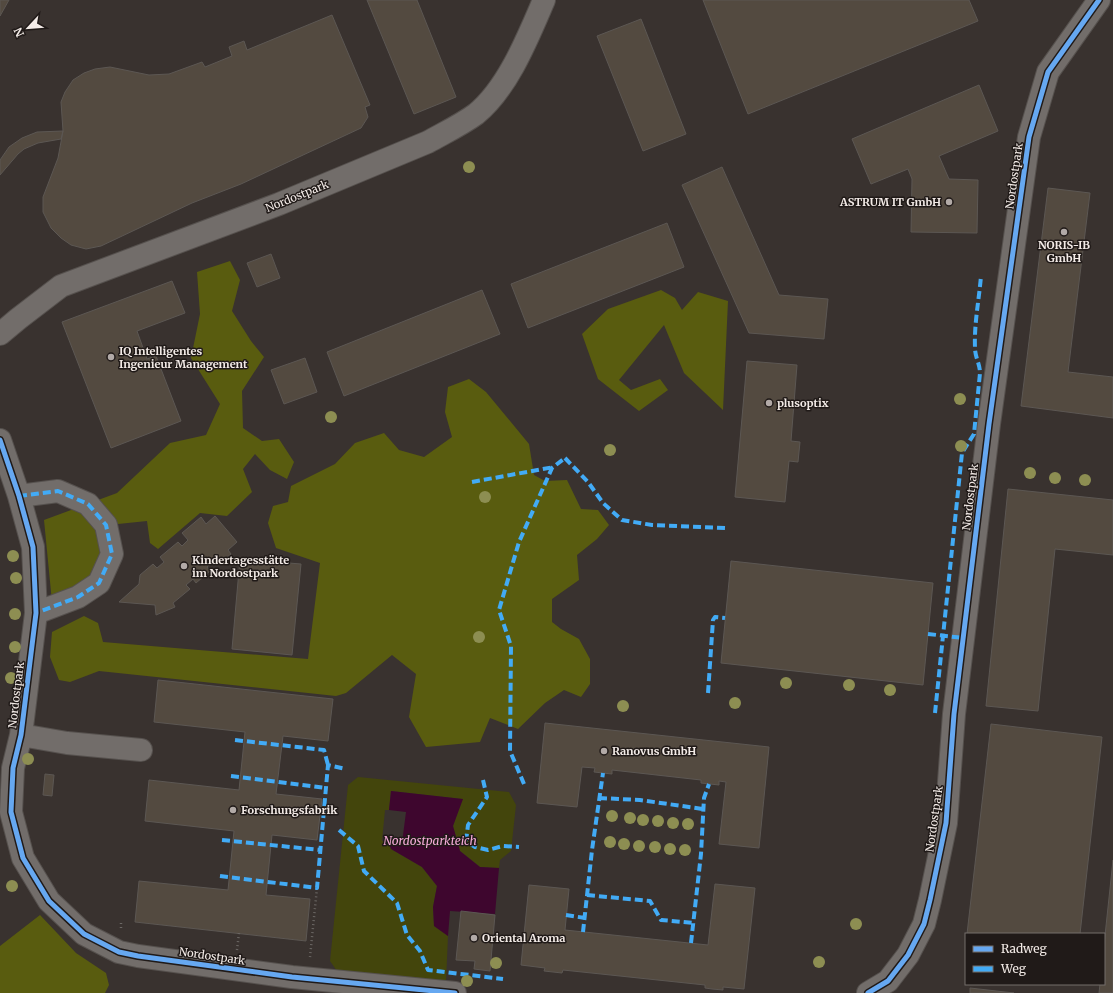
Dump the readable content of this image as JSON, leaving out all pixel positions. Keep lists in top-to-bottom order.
{
  "streets": {
    "street": ["Nordostpark"]
  },
  "water": ["Nordostparkteich"],
  "places": [
    "ASTRUM IT GmbH",
    "NORIS-IB GmbH",
    "IQ Intelligentes Ingenieur Management",
    "plusoptix",
    "Kindertagesstätte im Nordostpark",
    "Ranovus GmbH",
    "Forschungsfabrik",
    "Oriental Aroma"
  ],
  "legend": ["Radweg", "Weg"],
  "north": "bottom left"
}
